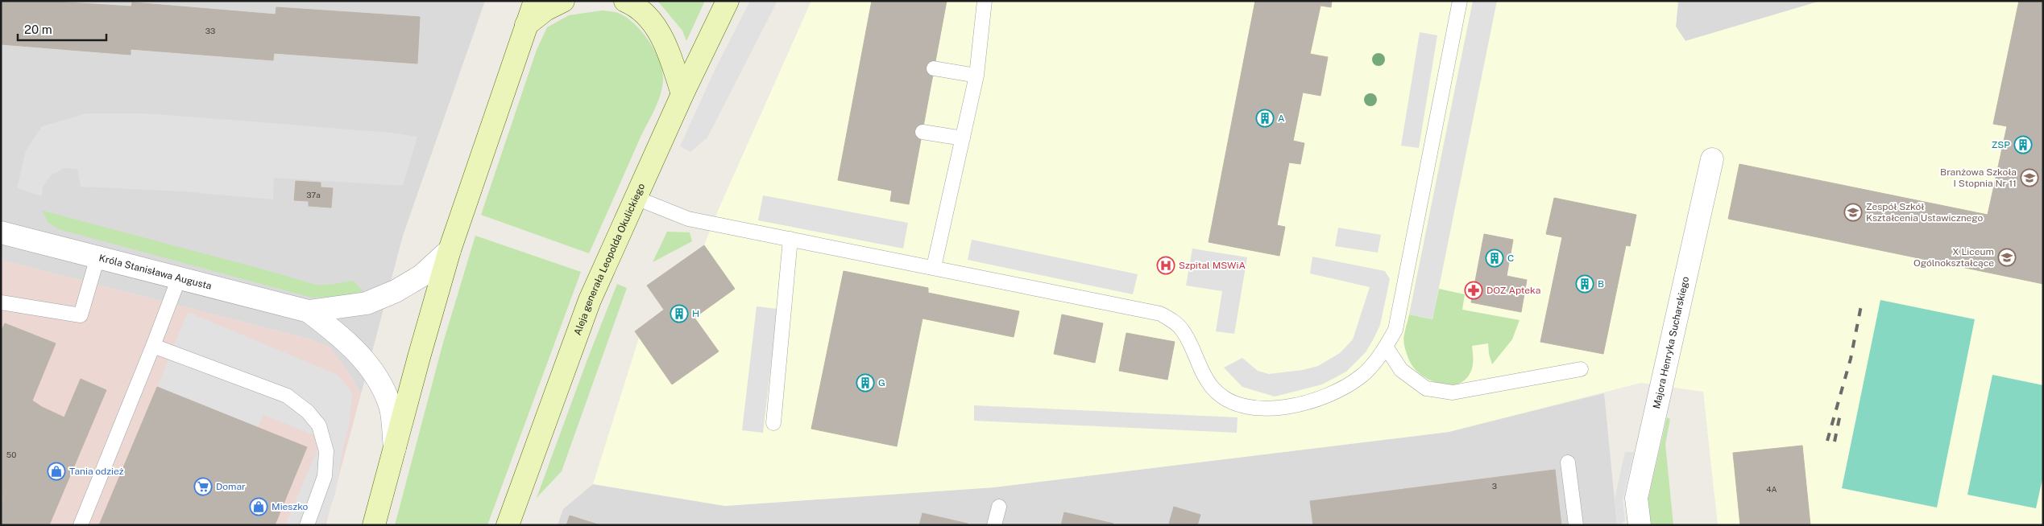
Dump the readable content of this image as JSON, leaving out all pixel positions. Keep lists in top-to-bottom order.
{
  "streets": {
    "main road": ["Aleja generała Leopolda Okulickiego"],
    "street": ["Króla Stanisława Augusta", "Majora Henryka Sucharskiego"]
  },
  "places": {
    "building": [
      "A",
      "ZSP",
      "C",
      "B",
      "H",
      "G"
    ],
    "school or university": ["Branżowa Szkoła I Stopnia Nr 11", "Zespół Szkół Kształcenia Ustawicznego", "X Liceum Ogólnokształcące"],
    "hospital": ["Szpital MSWiA"],
    "pharmacy": ["DOZ Apteka"],
    "shop": ["Tania odzież", "Mieszko"],
    "supermarket": ["Domar"]
  },
  "house_numbers": [
    "33",
    "37a",
    "50",
    "3",
    "4A"
  ],
  "scale_bar": "20 m"
}
